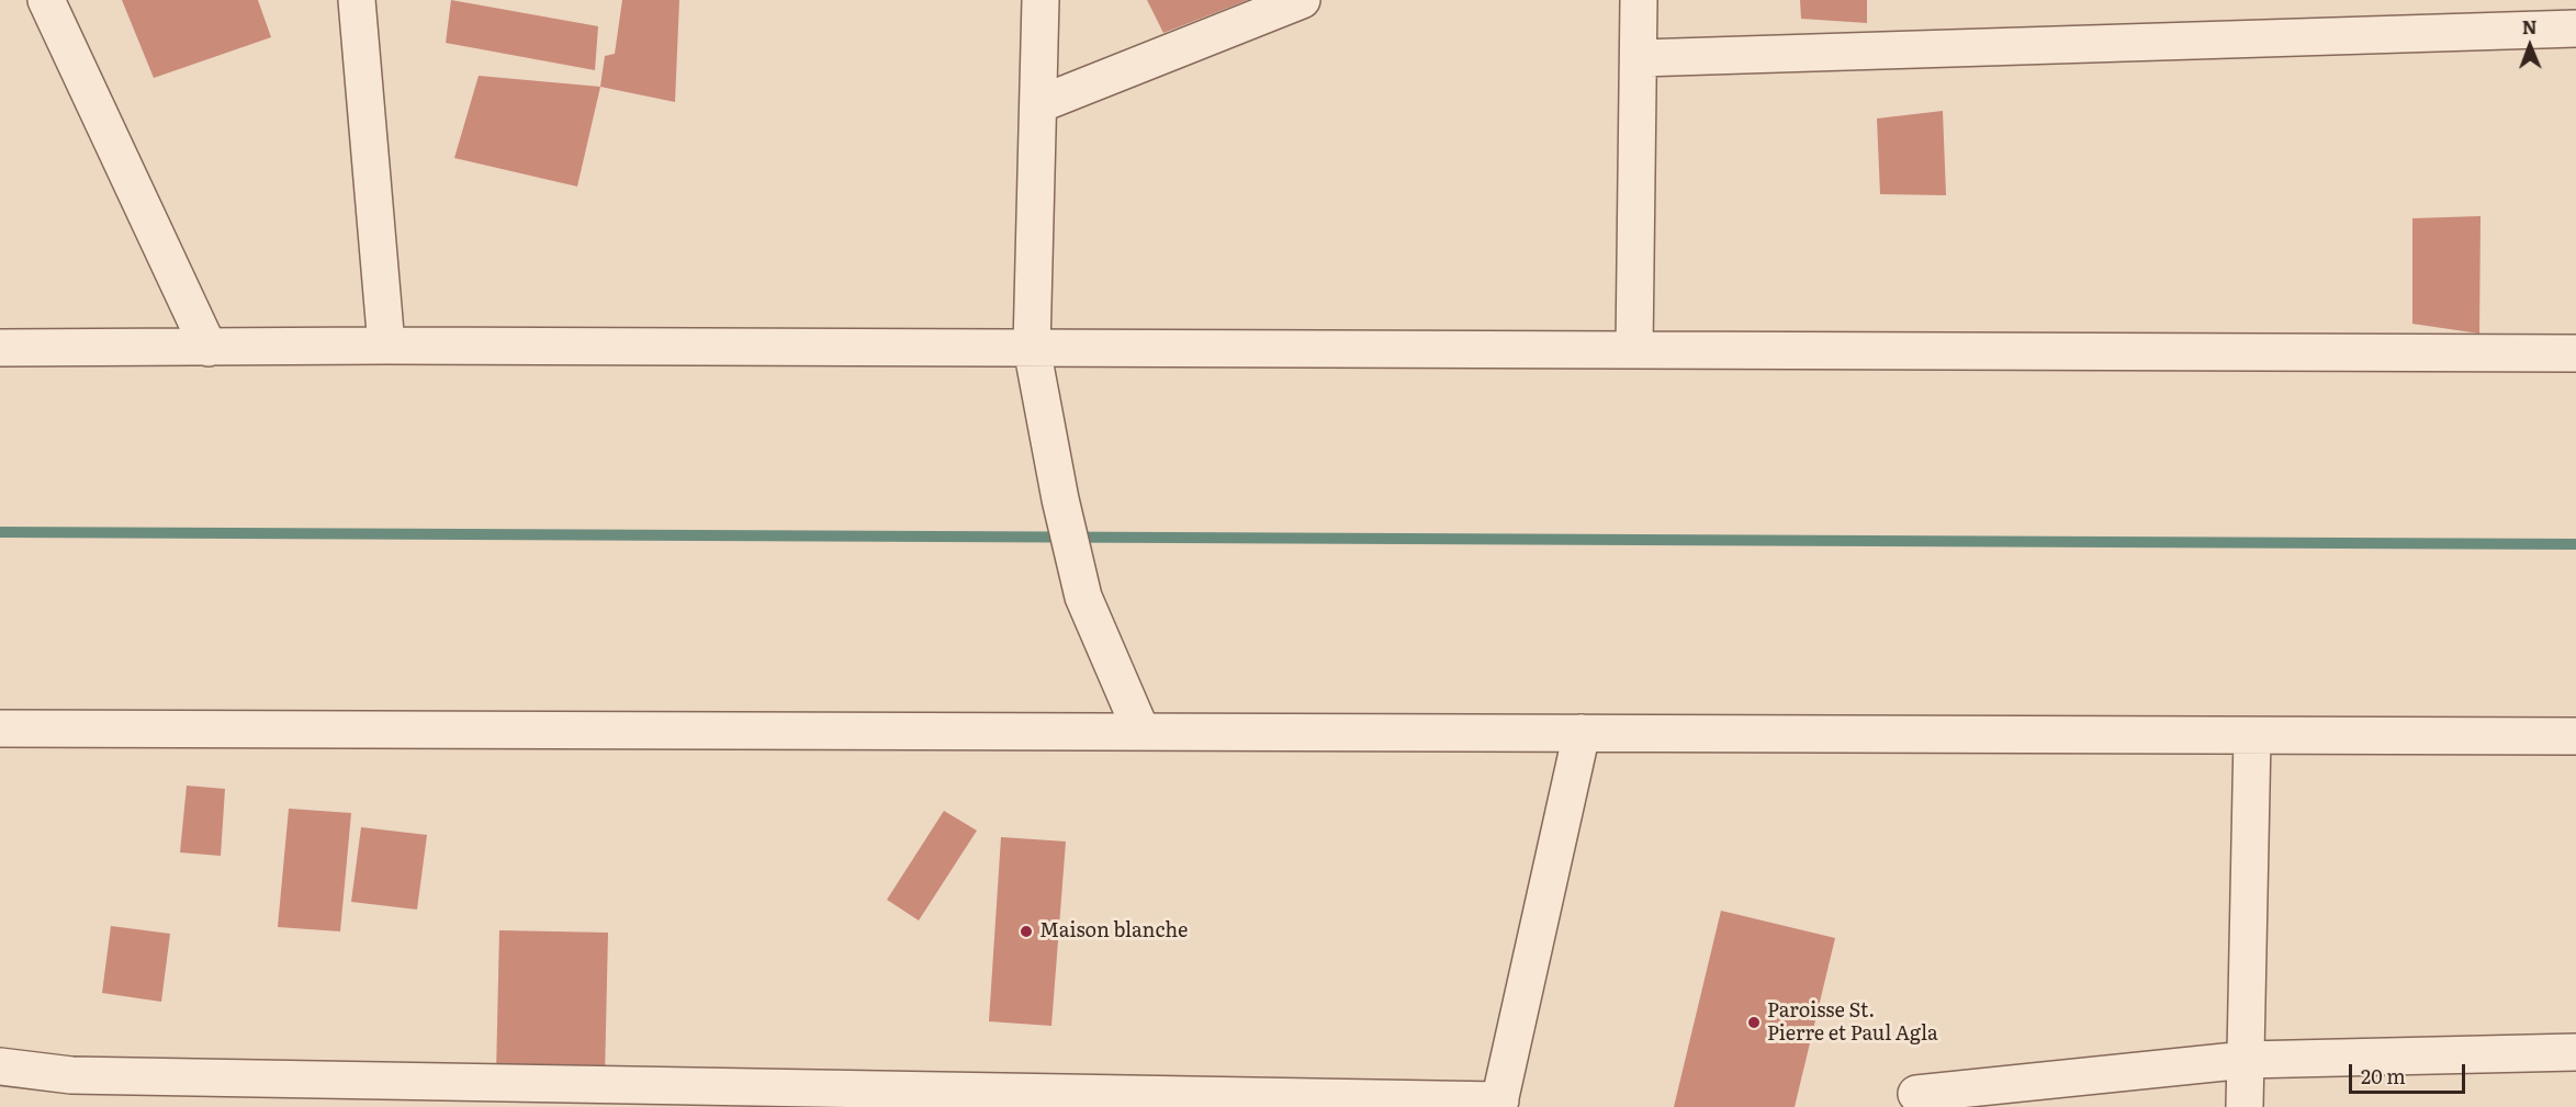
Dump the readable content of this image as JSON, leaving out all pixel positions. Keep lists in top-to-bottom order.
{
  "places": ["Maison blanche", "Paroisse St. Pierre et Paul Agla"],
  "scale_bar": "20 m",
  "north": "top"
}
